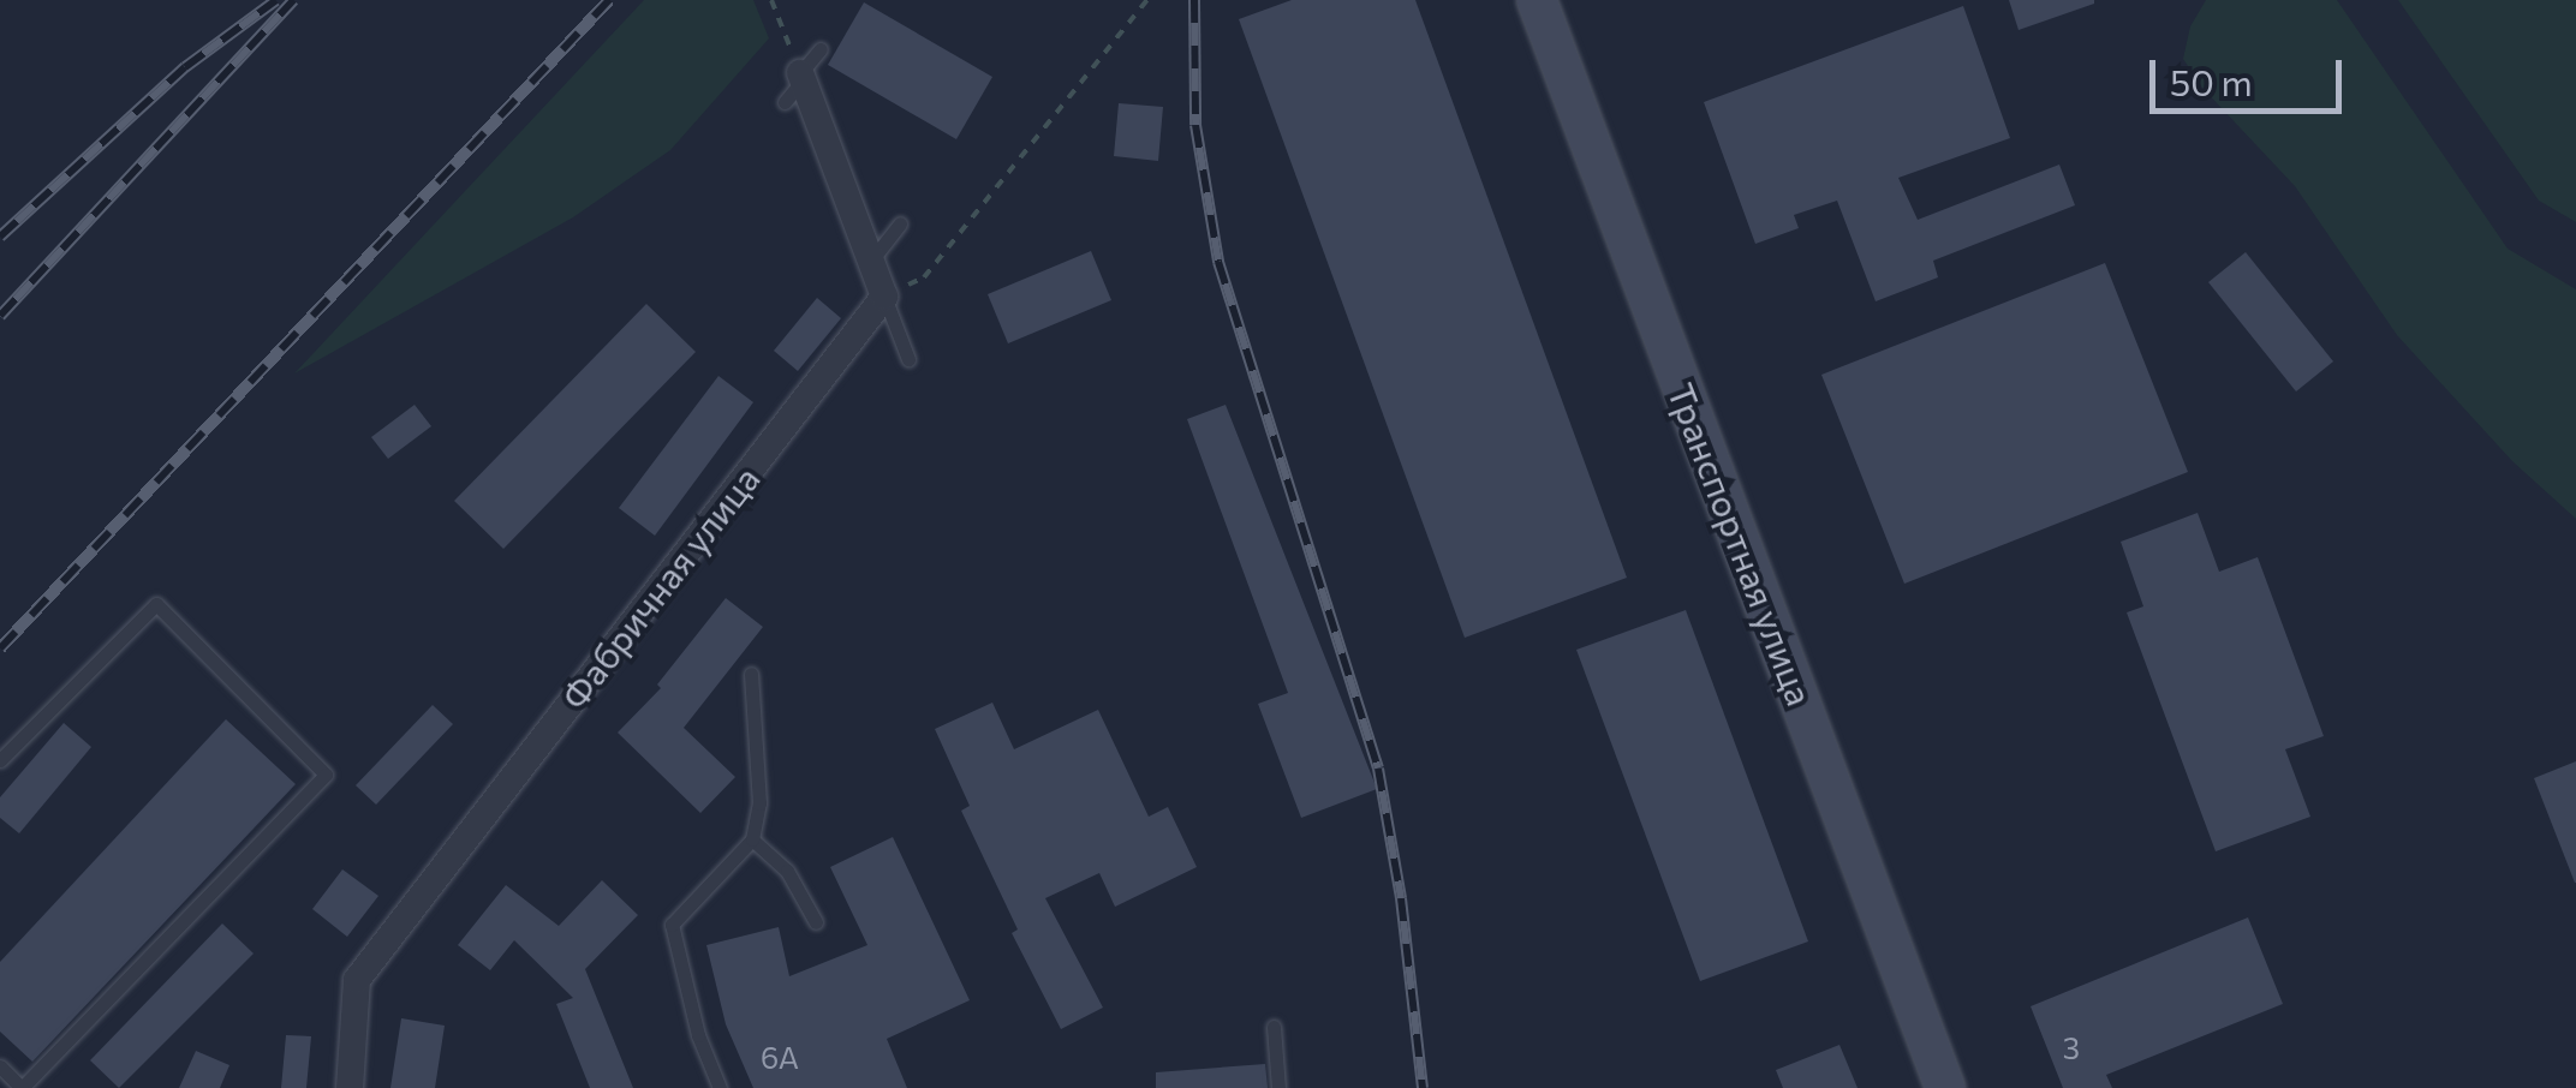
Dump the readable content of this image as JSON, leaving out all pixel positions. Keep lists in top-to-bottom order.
{
  "streets": {
    "street": ["Транспортная улица", "Фабричная улица"]
  },
  "house_numbers": ["3", "6А"],
  "scale_bar": "50 m"
}
